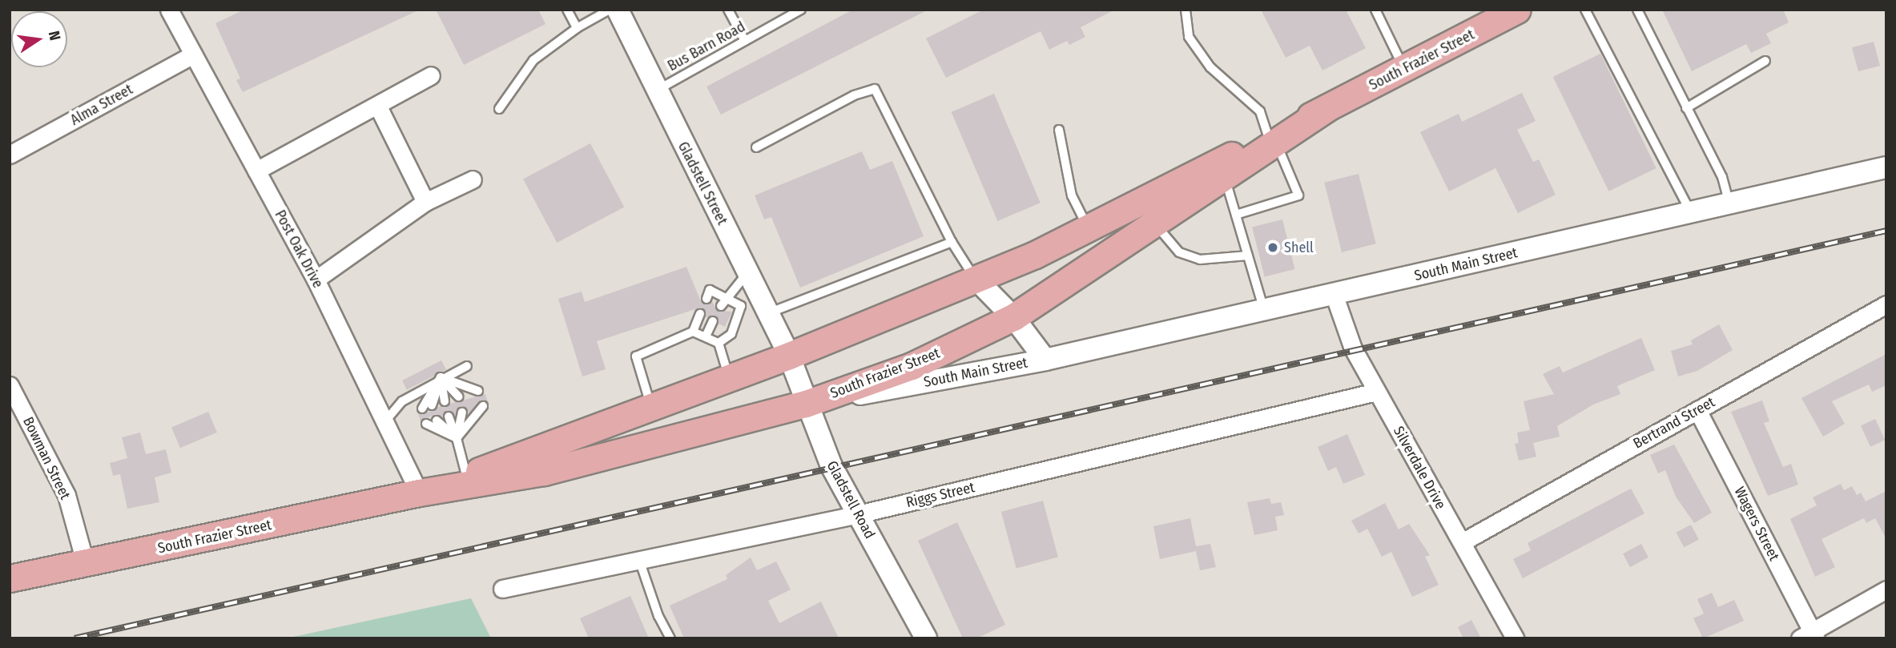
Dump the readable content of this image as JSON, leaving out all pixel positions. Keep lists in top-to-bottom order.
{
  "streets": {
    "main road": ["South Frazier Street"],
    "street": [
      "Alma Street",
      "Gladstell Street",
      "Post Oak Drive",
      "South Main Street",
      "Bertrand Street",
      "Bowman Street",
      "Silverdale Drive",
      "Riggs Street",
      "Gladstell Road",
      "Wagers Street"
    ],
    "lane": ["Bus Barn Road"]
  },
  "crossings": [
    ["Bus Barn Road", "Gladstell Street"],
    ["South Frazier Street", "Gladstell Street"],
    ["South Frazier Street", "Post Oak Drive"],
    ["South Frazier Street", "South Main Street"],
    ["South Frazier Street", "Bowman Street"],
    ["South Frazier Street", "Gladstell Road"],
    ["Alma Street", "Post Oak Drive"],
    ["Gladstell Street", "Gladstell Road"],
    ["South Main Street", "Silverdale Drive"],
    ["South Main Street", "Gladstell Road"],
    ["Bertrand Street", "Silverdale Drive"],
    ["Bertrand Street", "Wagers Street"],
    ["Silverdale Drive", "Riggs Street"],
    ["Riggs Street", "Gladstell Road"]
  ],
  "places": ["Shell"],
  "north": "right"
}
